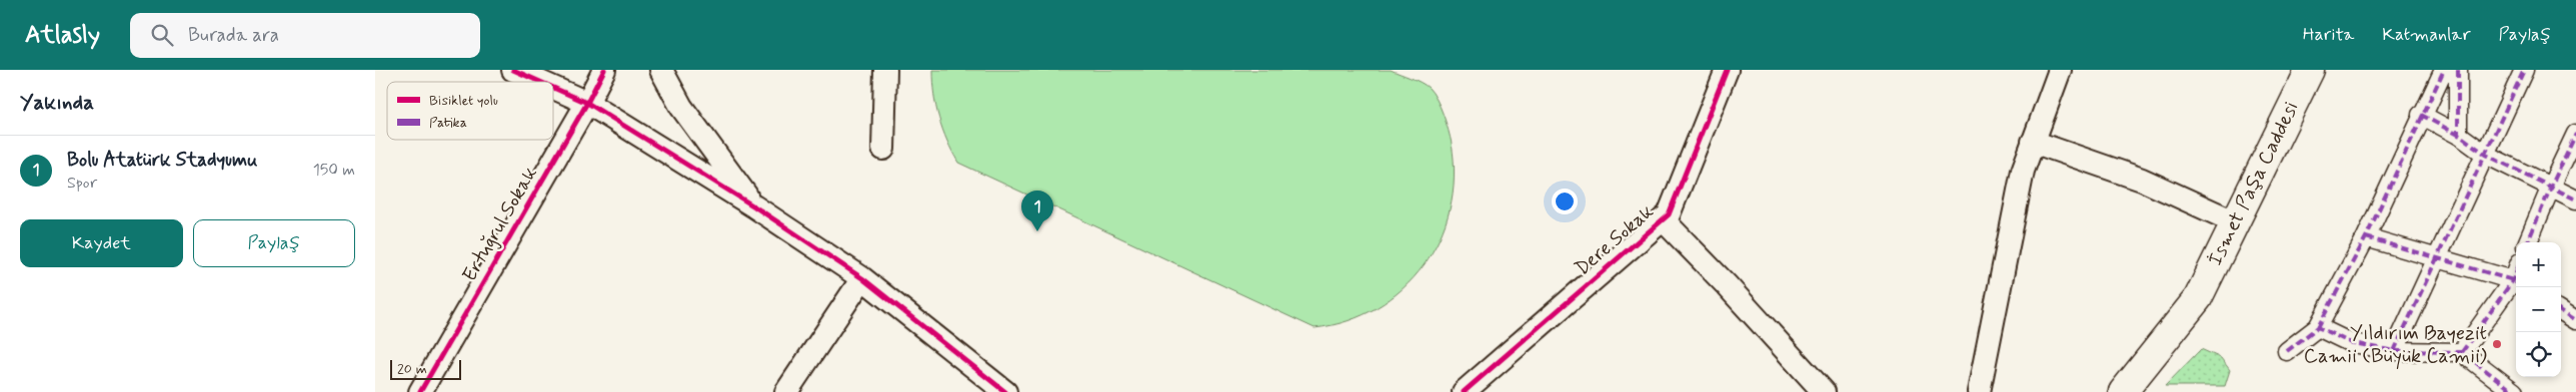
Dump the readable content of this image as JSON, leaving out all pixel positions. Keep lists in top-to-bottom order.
{
  "streets": {
    "main road": ["İsmet Paşa Caddesi"],
    "street": ["Ertuğrul Sokak", "Dere Sokak"]
  },
  "places": ["Yıldırım Bayezit Camii (Büyük Camii)"],
  "legend": ["Bisiklet yolu", "Patika"],
  "scale_bar": "20 m",
  "page": {
    "header": "Atlasly",
    "search": "Burada ara",
    "nav": ["Harita", "Katmanlar", "Paylaş"],
    "heading": "Yakında",
    "list": [
      {
        "mark": "1",
        "name": "Bolu Atatürk Stadyumu",
        "note": "Spor",
        "value": "150 m"
      }
    ],
    "pins": "1",
    "buttons": ["Kaydet", "Paylaş"],
    "map_buttons": ["+", "−"],
    "scale": "20 m"
  }
}
